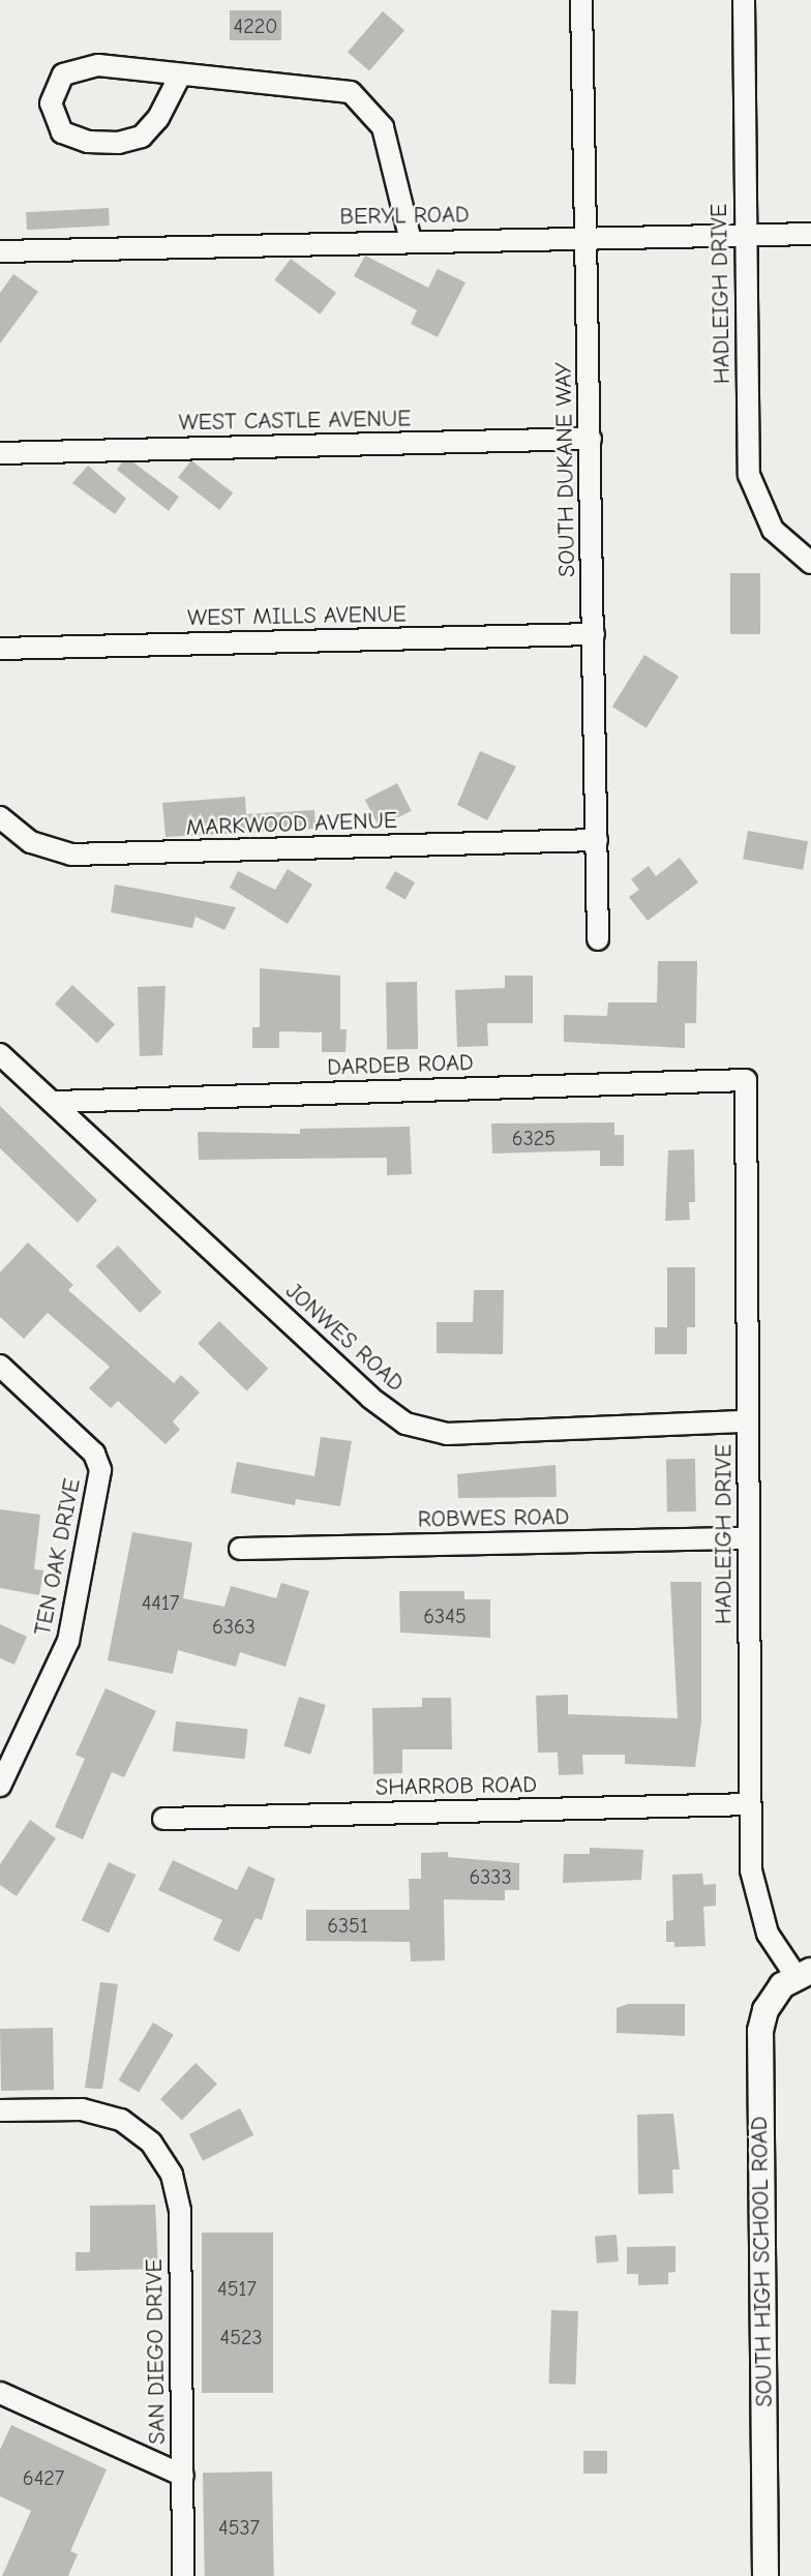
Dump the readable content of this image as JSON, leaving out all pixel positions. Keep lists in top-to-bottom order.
{
  "streets": {
    "street": [
      "BERYL ROAD",
      "HADLEIGH DRIVE",
      "WEST CASTLE AVENUE",
      "SOUTH DUKANE WAY",
      "WEST MILLS AVENUE",
      "MARKWOOD AVENUE",
      "DARDEB ROAD",
      "JONWES ROAD",
      "ROBWES ROAD",
      "TEN OAK DRIVE",
      "SHARROB ROAD",
      "SOUTH HIGH SCHOOL ROAD",
      "SAN DIEGO DRIVE"
    ]
  },
  "crossings": [
    ["BERYL ROAD", "HADLEIGH DRIVE"],
    ["BERYL ROAD", "SOUTH DUKANE WAY"],
    ["HADLEIGH DRIVE", "DARDEB ROAD"],
    ["HADLEIGH DRIVE", "JONWES ROAD"],
    ["HADLEIGH DRIVE", "ROBWES ROAD"],
    ["HADLEIGH DRIVE", "SHARROB ROAD"],
    ["HADLEIGH DRIVE", "SOUTH HIGH SCHOOL ROAD"],
    ["WEST CASTLE AVENUE", "SOUTH DUKANE WAY"],
    ["SOUTH DUKANE WAY", "WEST MILLS AVENUE"],
    ["SOUTH DUKANE WAY", "MARKWOOD AVENUE"],
    ["DARDEB ROAD", "JONWES ROAD"]
  ],
  "house_numbers": [
    "4220",
    "6325",
    "4417",
    "6345",
    "6363",
    "6333",
    "6351",
    "4517",
    "4523",
    "6427",
    "4537"
  ]
}
